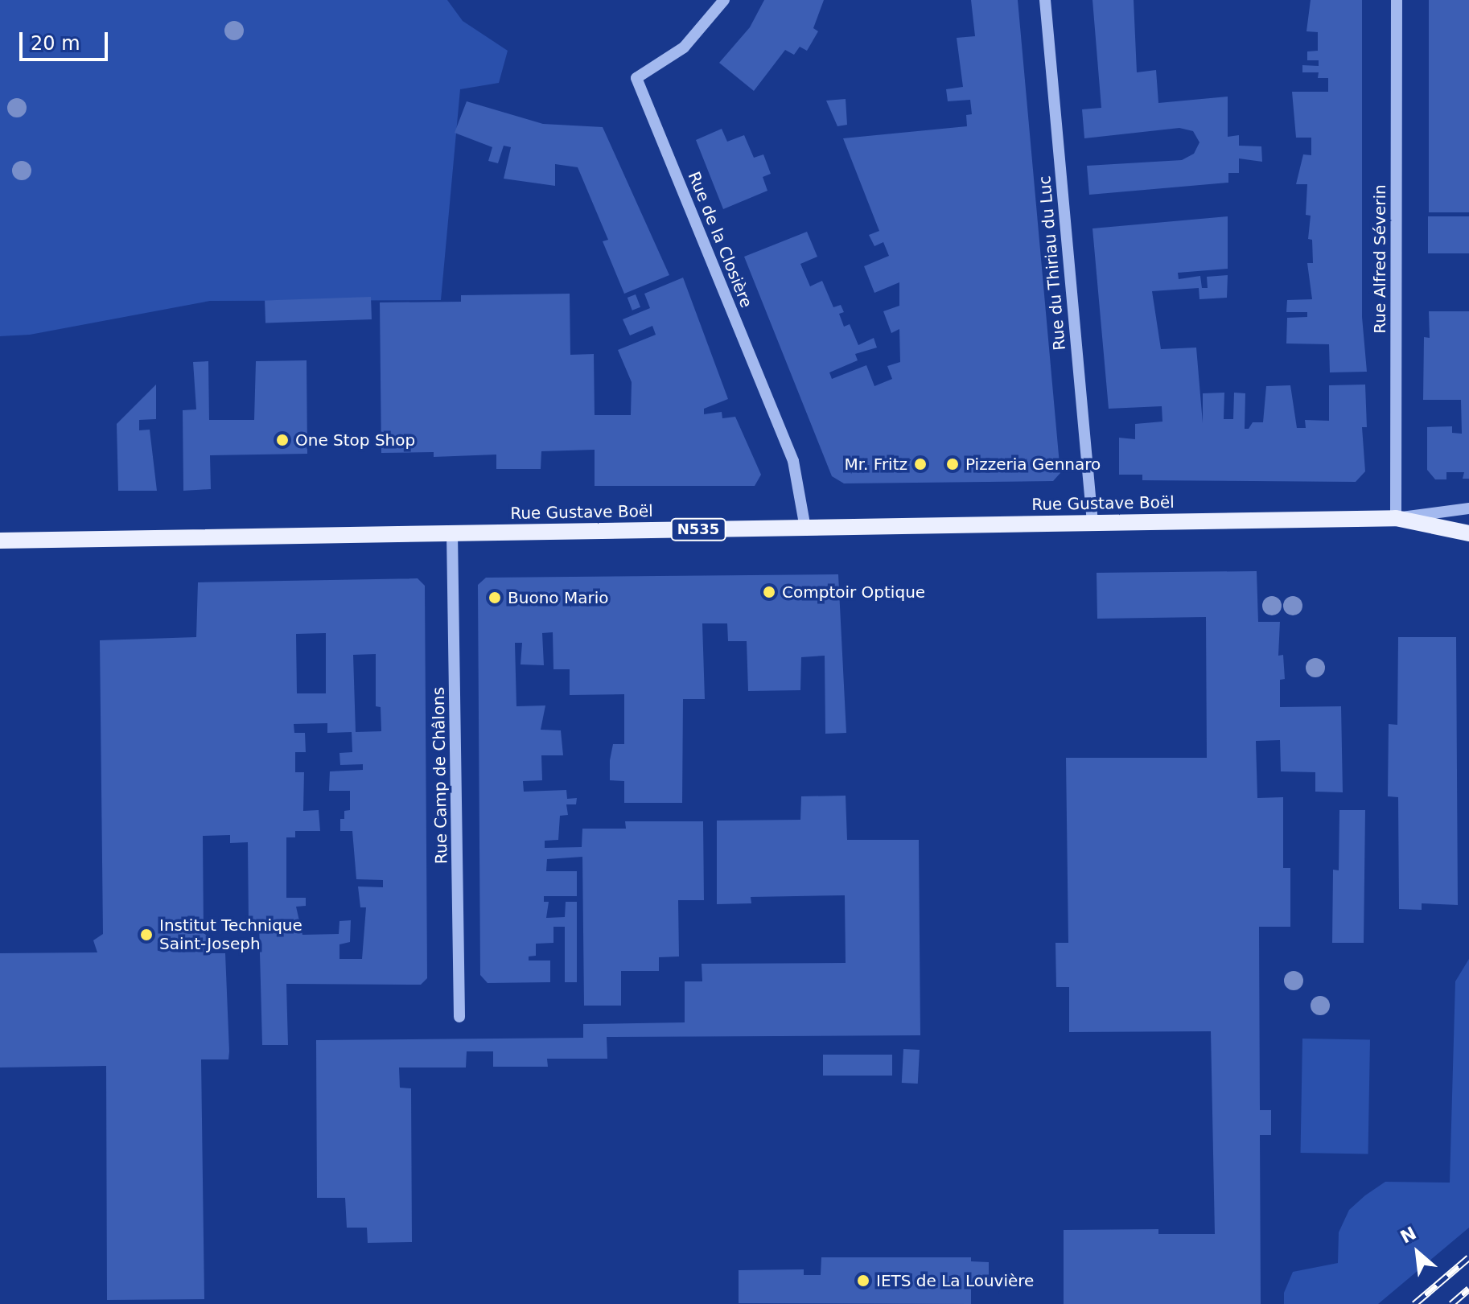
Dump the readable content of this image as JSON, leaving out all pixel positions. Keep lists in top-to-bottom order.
{
  "streets": {
    "main road": ["Rue Gustave Boël", "N535"],
    "street": [
      "Rue de la Closière",
      "Rue Alfred Séverin",
      "Rue du Thiriau du Luc",
      "Rue Camp de Châlons"
    ]
  },
  "crossings": [
    ["Rue de la Closière", "Rue Gustave Boël"],
    ["Rue Alfred Séverin", "Rue Gustave Boël"],
    ["Rue du Thiriau du Luc", "Rue Gustave Boël"],
    ["Rue Gustave Boël", "Rue Camp de Châlons"]
  ],
  "places": [
    "One Stop Shop",
    "Mr. Fritz",
    "Pizzeria Gennaro",
    "Comptoir Optique",
    "Buono Mario",
    "Institut Technique Saint-Joseph",
    "IETS de La Louvière"
  ],
  "scale_bar": "20 m",
  "north": "top left"
}
